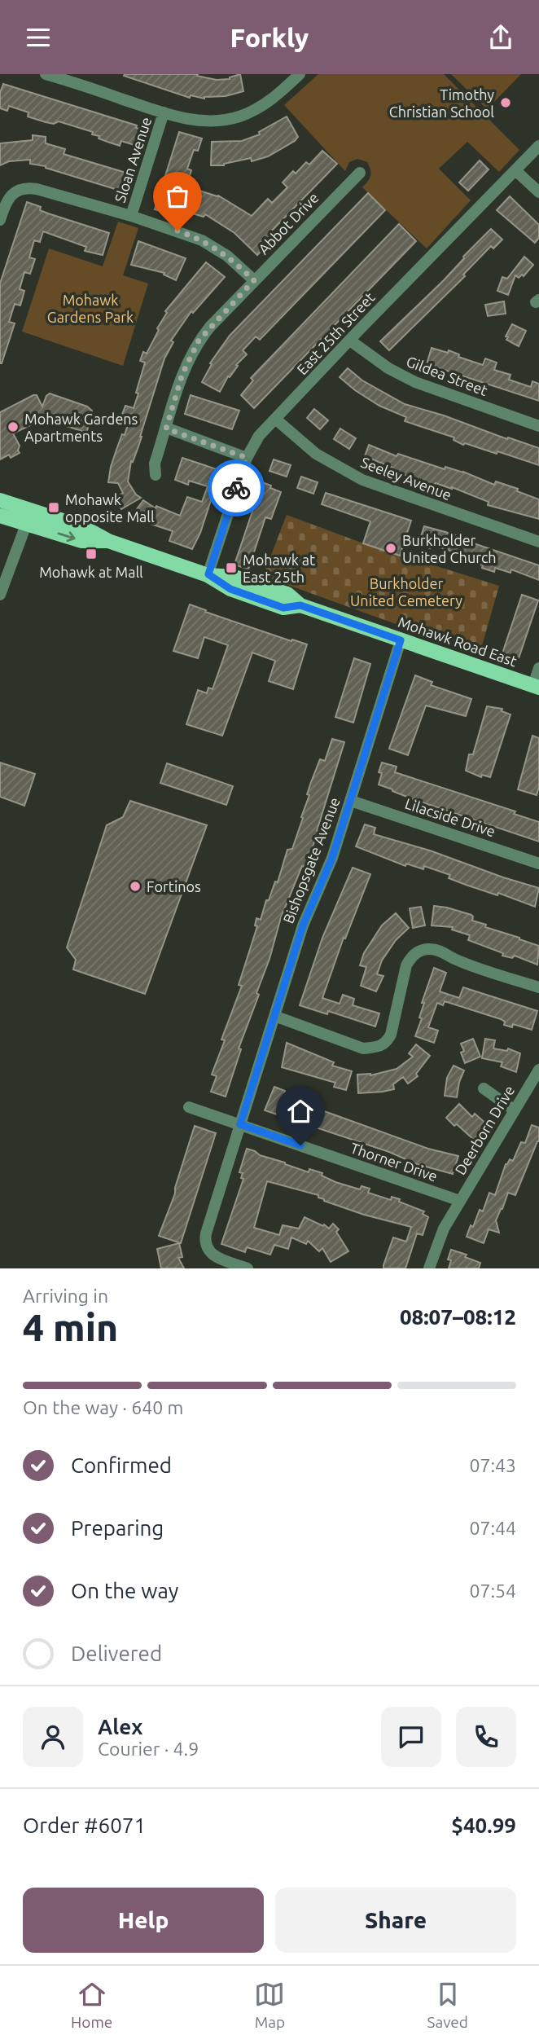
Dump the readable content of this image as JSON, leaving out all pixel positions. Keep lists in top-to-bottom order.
{
  "streets": {
    "main road": ["Mohawk Road East"],
    "street": [
      "Sloan Avenue",
      "Abbot Drive",
      "East 25th Street",
      "Gildea Street",
      "Seeley Avenue",
      "Lilacside Drive",
      "Bishopsgate Avenue",
      "Deerborn Drive",
      "Thorner Drive"
    ]
  },
  "crossings": [
    ["East 25th Street", "Gildea Street"],
    ["East 25th Street", "Seeley Avenue"],
    ["East 25th Street", "Mohawk Road East"],
    ["Mohawk Road East", "Bishopsgate Avenue"],
    ["Lilacside Drive", "Bishopsgate Avenue"],
    ["Bishopsgate Avenue", "Thorner Drive"],
    ["Deerborn Drive", "Thorner Drive"]
  ],
  "parks": ["Mohawk Gardens Park", "Burkholder United Cemetery"],
  "places": {
    "other": [
      "Timothy Christian School",
      "Mohawk Gardens Apartments",
      "Burkholder United Church",
      "Fortinos"
    ],
    "transit": ["Mohawk opposite Mall", "Mohawk at Mall", "Mohawk at East 25th"]
  },
  "page": {
    "header": "Forkly",
    "heading": ["4 min", "Arriving in", "08:07–08:12"],
    "panel": [
      "Alex",
      "Courier · 4.9",
      "Order #6071",
      "$40.99"
    ],
    "bar": "On the way · 640 m",
    "list": [
      ["Confirmed", "07:43"],
      ["Preparing", "07:44"],
      ["On the way", "07:54"],
      "Delivered"
    ],
    "buttons": ["Help", "Share"],
    "tabs": ["Home", "Map", "Saved"]
  }
}
